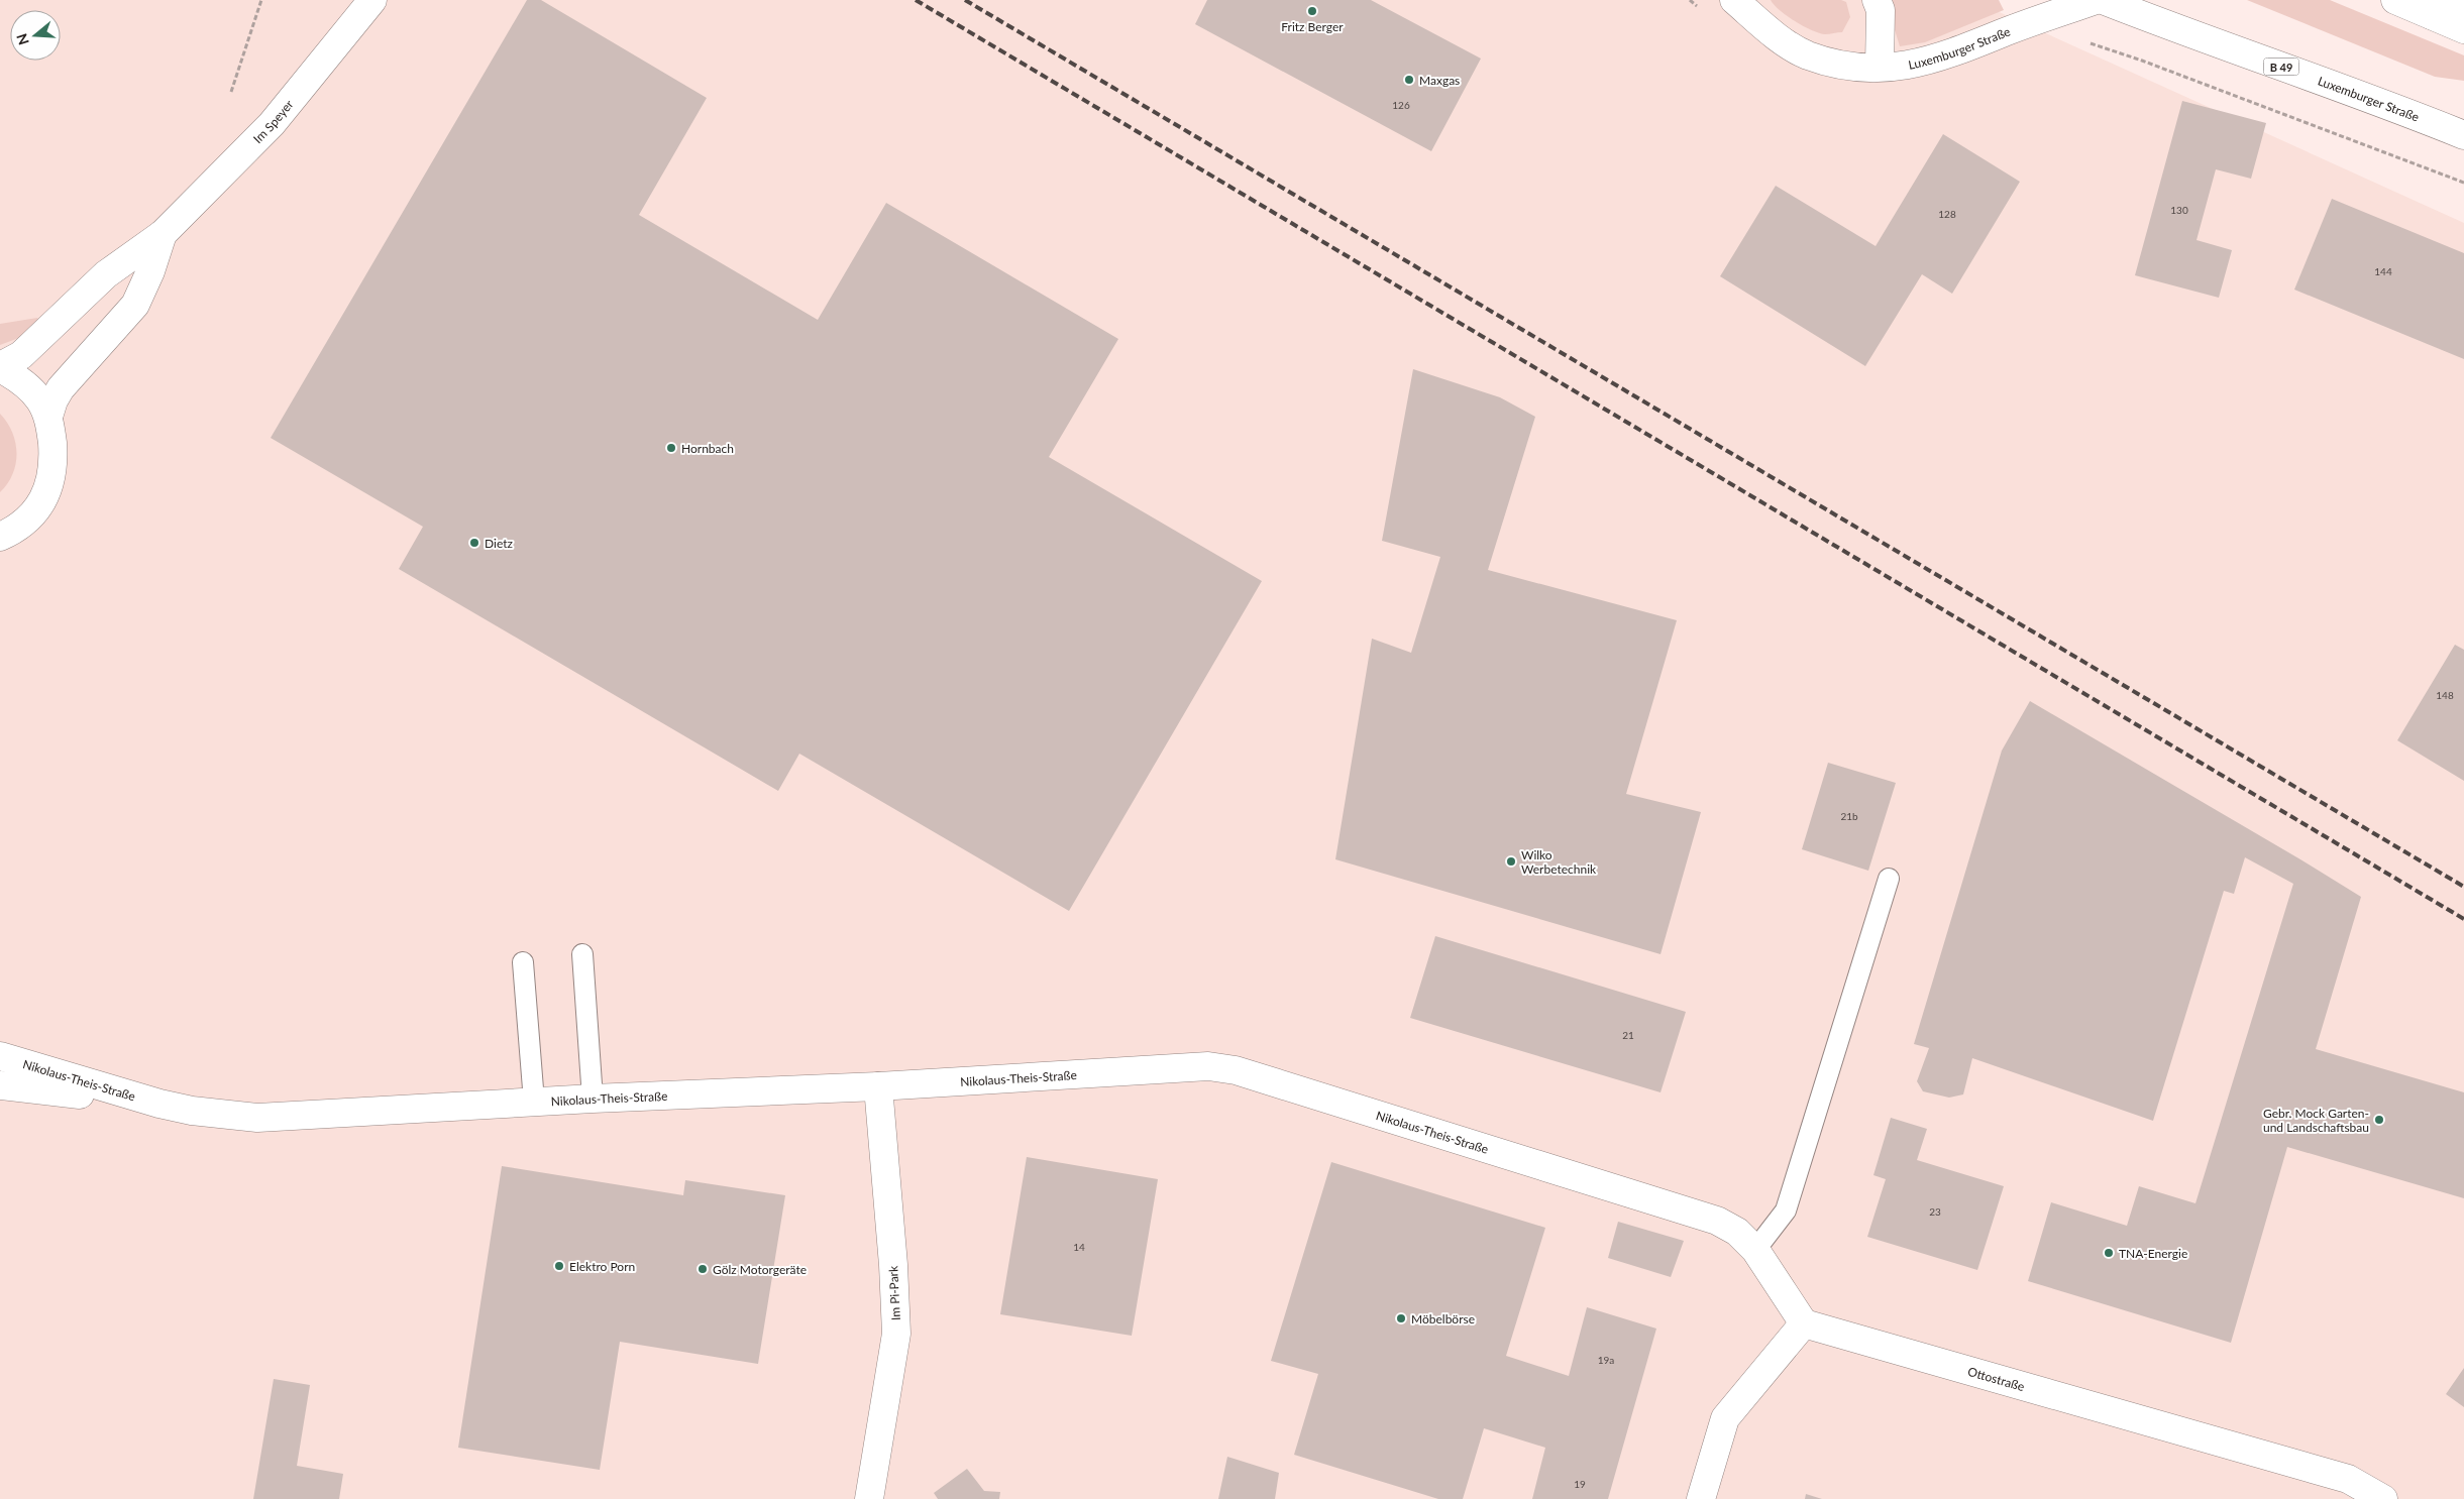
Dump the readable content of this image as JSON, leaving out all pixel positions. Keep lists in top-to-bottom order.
{
  "streets": {
    "street": [
      "Luxemburger Straße",
      "B 49",
      "Im Speyer",
      "Nikolaus-Theis-Straße",
      "Im Pi-Park",
      "Ottostraße"
    ]
  },
  "crossings": [
    ["Nikolaus-Theis-Straße", "Im Pi-Park"],
    ["Nikolaus-Theis-Straße", "Ottostraße"]
  ],
  "places": [
    "Fritz Berger",
    "Maxgas",
    "Hornbach",
    "Dietz",
    "Wilko Werbetechnik",
    "Gebr. Mock Garten- und Landschaftsbau",
    "TNA-Energie",
    "Elektro Porn",
    "Gölz Motorgeräte",
    "Möbelbörse"
  ],
  "house_numbers": [
    "126",
    "130",
    "128",
    "144",
    "148",
    "21b",
    "21",
    "23",
    "14",
    "19a",
    "19"
  ],
  "north": "left"
}
